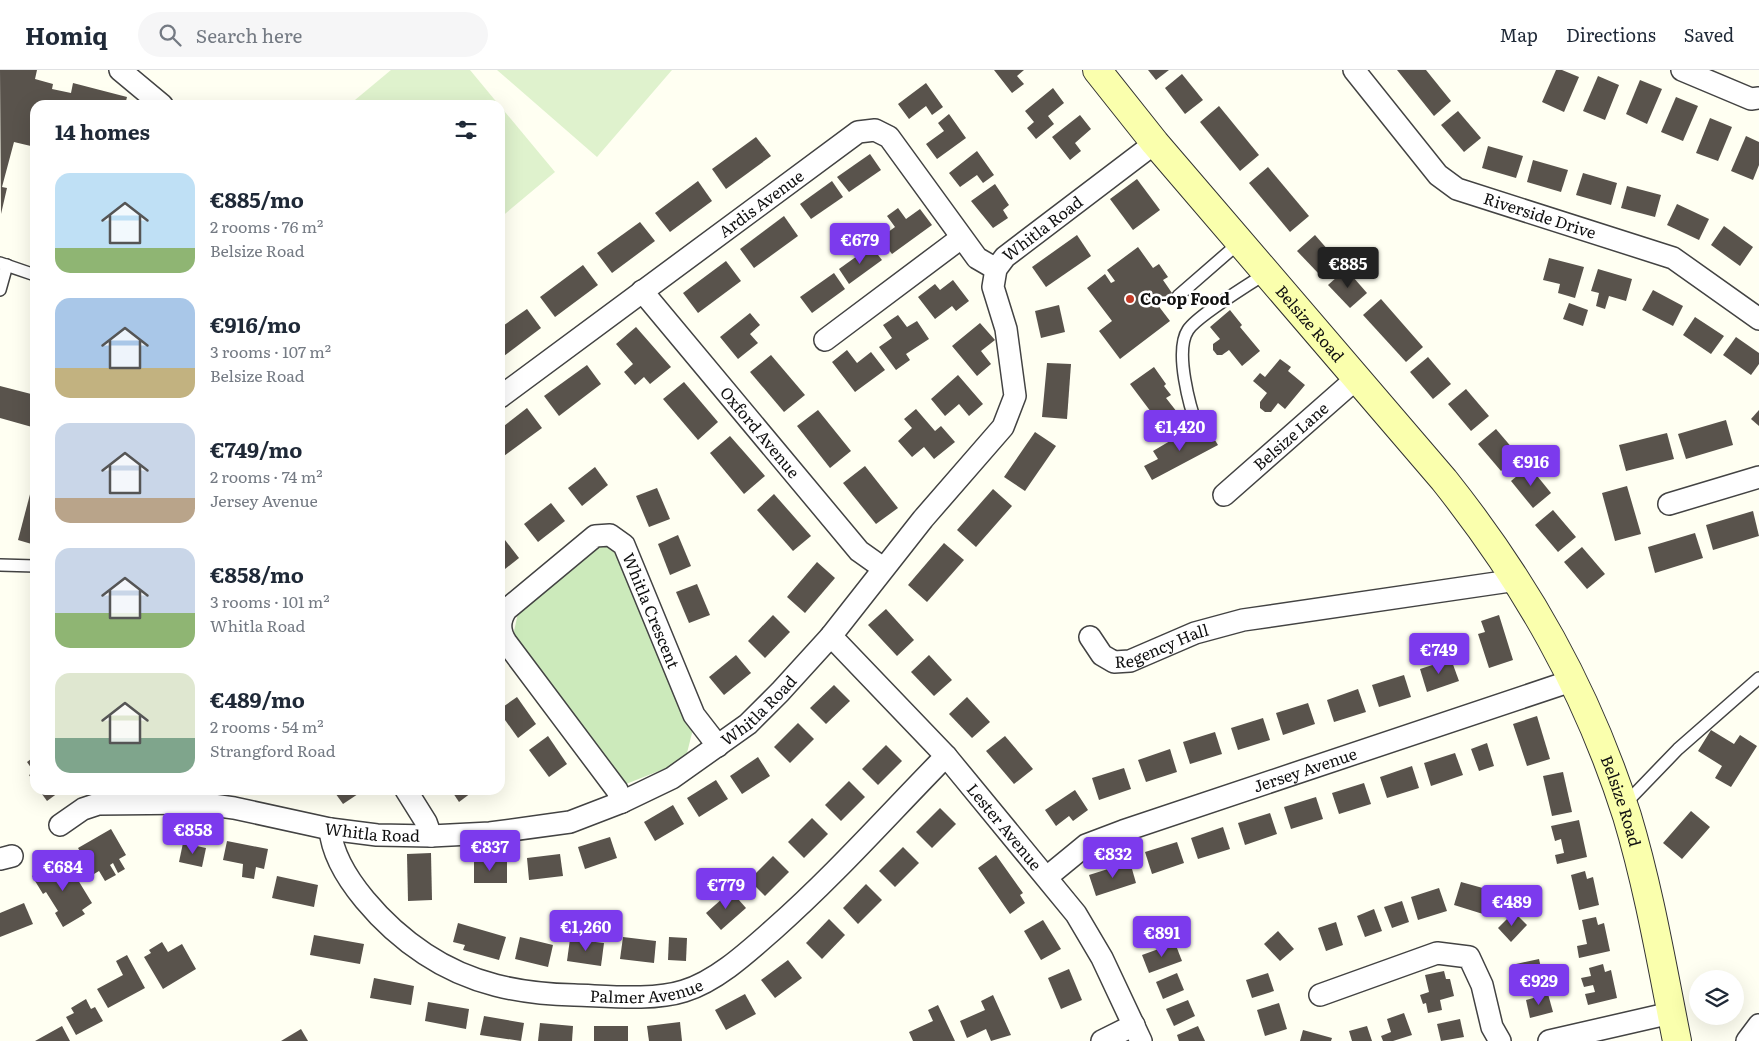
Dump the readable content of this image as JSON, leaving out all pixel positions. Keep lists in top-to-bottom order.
{
  "streets": {
    "street": [
      "Ardis Avenue",
      "Riverside Drive",
      "Whitla Road",
      "Belsize Road",
      "Oxford Avenue",
      "Belsize Lane",
      "Whitla Crescent",
      "Regency Hall",
      "Jersey Avenue",
      "Lester Avenue",
      "Palmer Avenue"
    ]
  },
  "crossings": [
    ["Ardis Avenue", "Whitla Road"],
    ["Ardis Avenue", "Oxford Avenue"],
    ["Whitla Road", "Belsize Road"],
    ["Whitla Road", "Oxford Avenue"],
    ["Whitla Road", "Whitla Crescent"],
    ["Whitla Road", "Lester Avenue"],
    ["Whitla Road", "Palmer Avenue"],
    ["Belsize Road", "Belsize Lane"],
    ["Belsize Road", "Regency Hall"],
    ["Belsize Road", "Jersey Avenue"],
    ["Jersey Avenue", "Lester Avenue"],
    ["Lester Avenue", "Palmer Avenue"]
  ],
  "places": ["Co-op Food"],
  "page": {
    "header": "Homiq",
    "search": "Search here",
    "nav": ["Map", "Directions", "Saved"],
    "heading": "14 homes",
    "list": [
      {
        "name": "€885/mo",
        "note": "2 rooms · 76 m² · Belsize Road"
      },
      {
        "name": "€916/mo",
        "note": "3 rooms · 107 m² · Belsize Road"
      },
      {
        "name": "€749/mo",
        "note": "2 rooms · 74 m² · Jersey Avenue"
      },
      {
        "name": "€858/mo",
        "note": "3 rooms · 101 m² · Whitla Road"
      },
      {
        "name": "€489/mo",
        "note": "2 rooms · 54 m² · Strangford Road"
      }
    ],
    "price": [
      "€679",
      "€885",
      "€1,420",
      "€916",
      "€749",
      "€858",
      "€837",
      "€832",
      "€684",
      "€779",
      "€489",
      "€1,260",
      "€891",
      "€929"
    ]
  }
}
